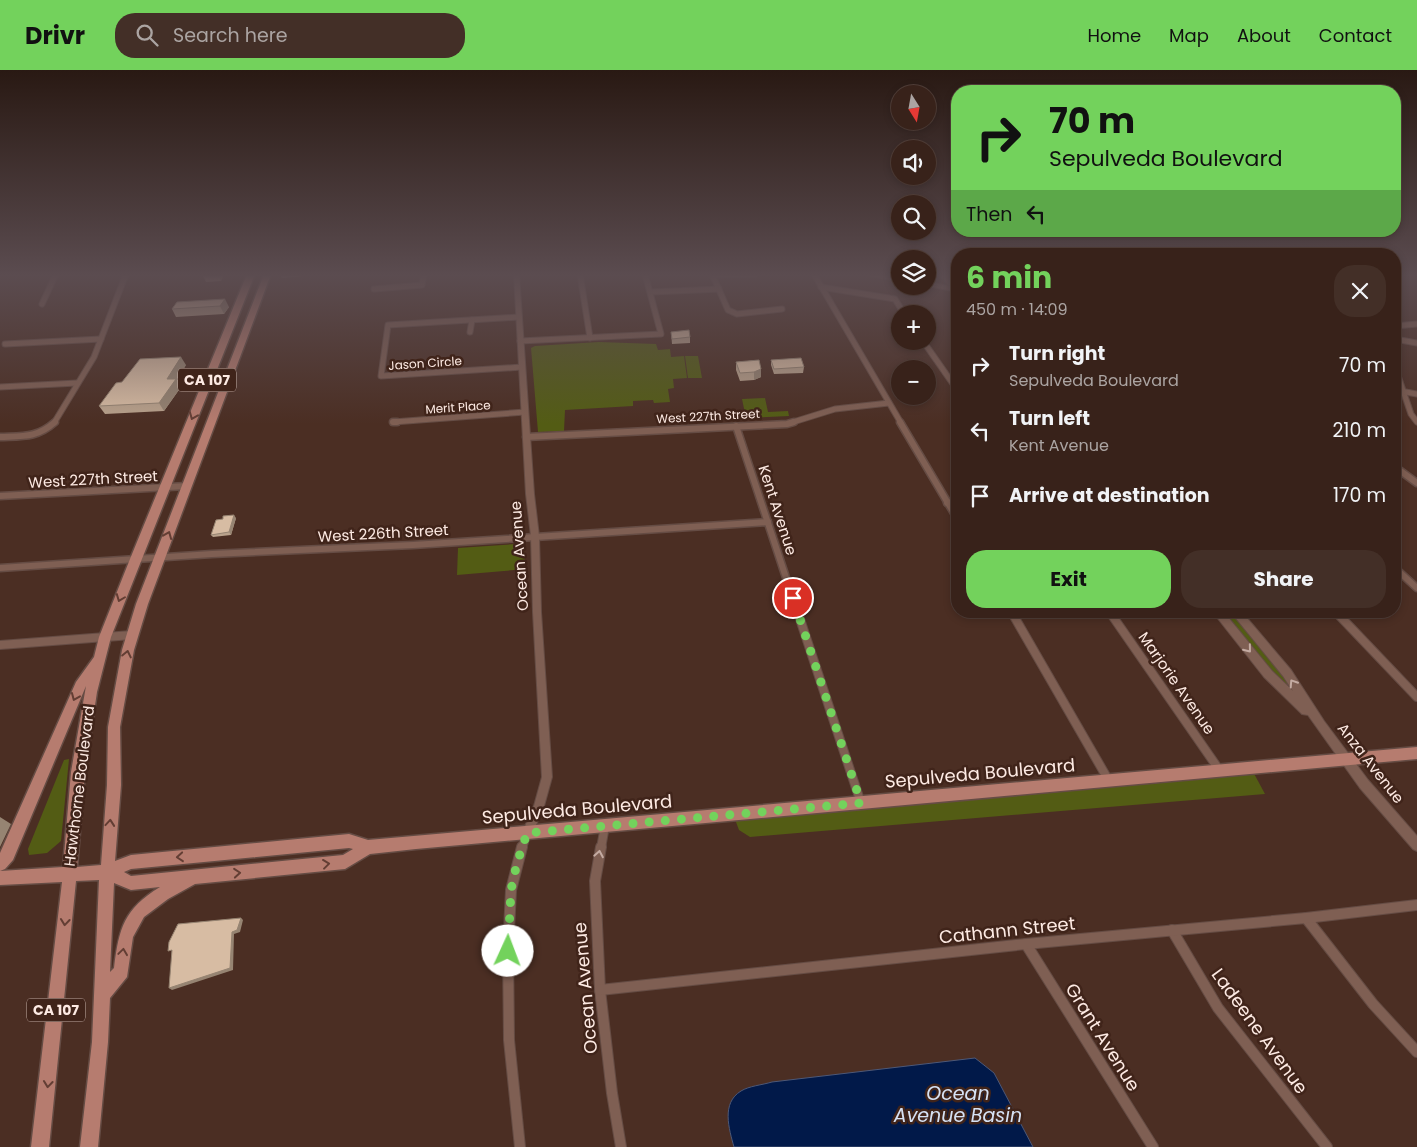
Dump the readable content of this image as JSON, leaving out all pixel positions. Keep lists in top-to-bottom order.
{
  "streets": {
    "main road": [
      "CA 107",
      "Anza Avenue",
      "Sepulveda Boulevard",
      "Hawthorne Boulevard"
    ],
    "street": [
      "Jason Circle",
      "Merit Place",
      "West 227th Street",
      "Kent Avenue",
      "West 226th Street",
      "Ocean Avenue",
      "Marjorie Avenue",
      "Cathann Street",
      "Ladeene Avenue",
      "Grant Avenue"
    ]
  },
  "crossings": [
    ["Jason Circle", "Ocean Avenue"],
    ["Merit Place", "Ocean Avenue"],
    ["West 227th Street", "Kent Avenue"],
    ["West 227th Street", "Ocean Avenue"],
    ["West 227th Street", "Hawthorne Boulevard"],
    ["Kent Avenue", "West 226th Street"],
    ["Kent Avenue", "Sepulveda Boulevard"],
    ["West 226th Street", "Ocean Avenue"],
    ["West 226th Street", "Hawthorne Boulevard"],
    ["Ocean Avenue", "Sepulveda Boulevard"],
    ["Ocean Avenue", "Cathann Street"],
    ["Marjorie Avenue", "Sepulveda Boulevard"],
    ["Anza Avenue", "Sepulveda Boulevard"],
    ["Sepulveda Boulevard", "Hawthorne Boulevard"],
    ["Cathann Street", "Ladeene Avenue"],
    ["Cathann Street", "Grant Avenue"]
  ],
  "water": ["Ocean Avenue Basin"],
  "north": "bottom",
  "page": {
    "header": "Drivr",
    "search": "Search here",
    "nav": [
      "Home",
      "Map",
      "About",
      "Contact"
    ],
    "map_buttons": ["+", "−"],
    "turn": ["70 m", "Sepulveda Boulevard"],
    "then": "Then",
    "heading": ["6 min", "450 m · 14:09"],
    "list": [
      {
        "name": "Turn right",
        "note": "Sepulveda Boulevard",
        "value": "70 m"
      },
      {
        "name": "Turn left",
        "note": "Kent Avenue",
        "value": "210 m"
      },
      {
        "name": "Arrive at destination",
        "value": "170 m"
      }
    ],
    "buttons": ["Exit", "Share"]
  }
}
